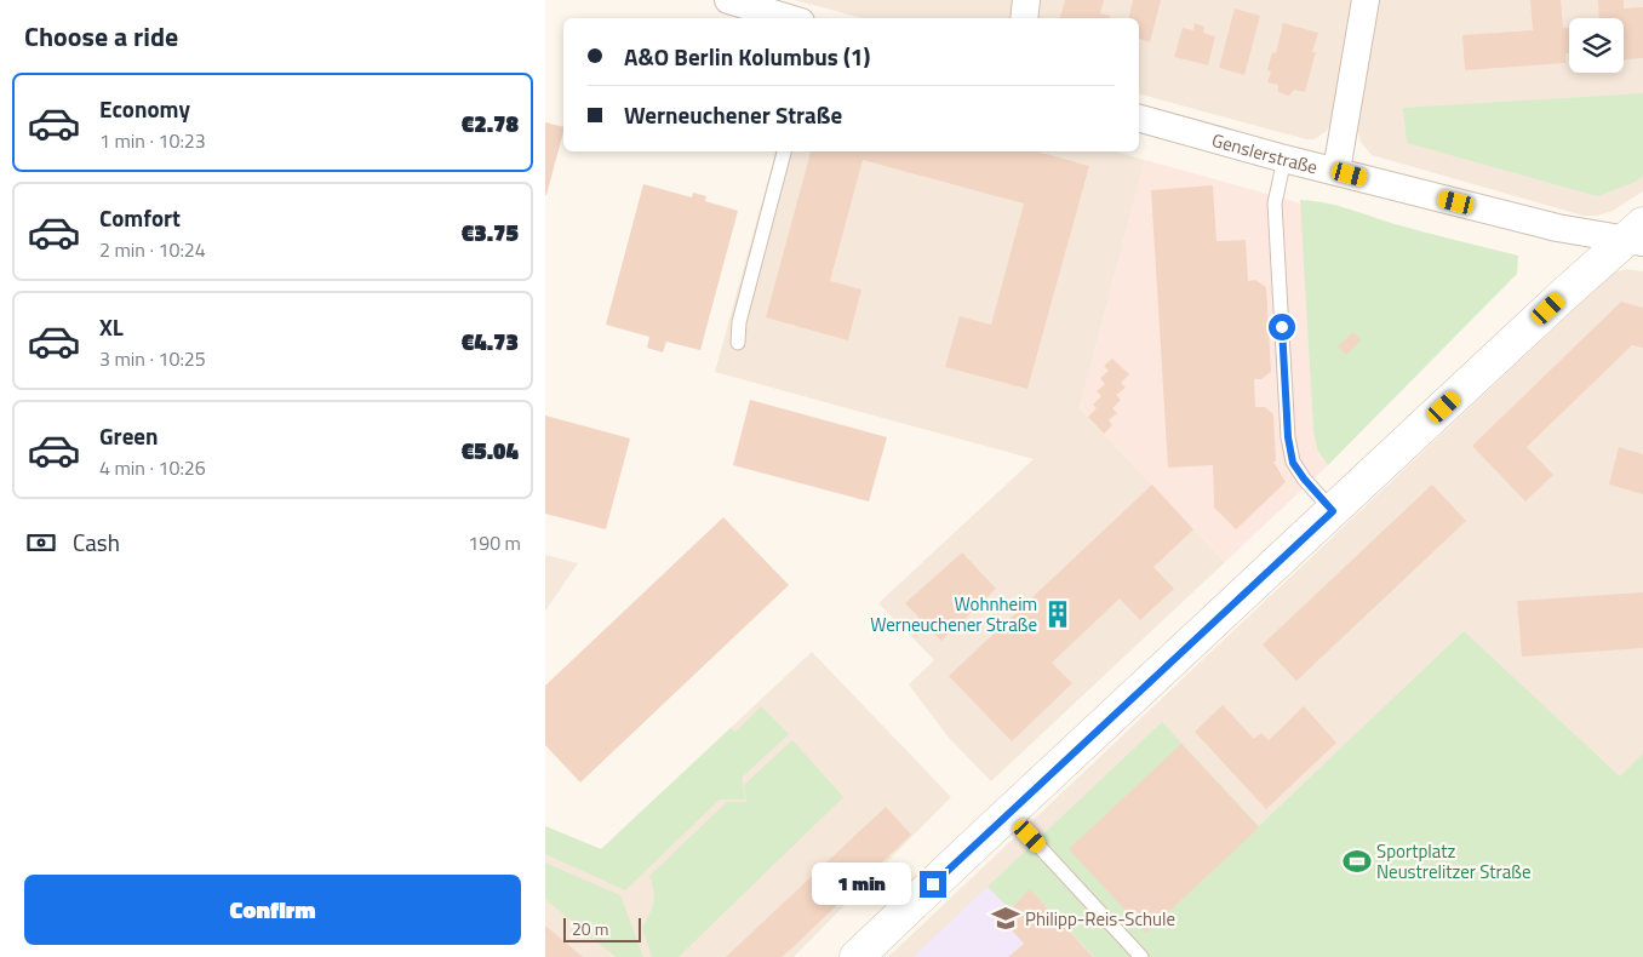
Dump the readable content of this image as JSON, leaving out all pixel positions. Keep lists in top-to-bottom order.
{
  "streets": {
    "street": ["Genslerstraße"]
  },
  "places": {
    "building": ["Wohnheim Werneuchener Straße"],
    "sports": ["Sportplatz Neustrelitzer Straße"],
    "school or university": ["Philipp-Reis-Schule"]
  },
  "scale_bar": "20 m",
  "page": {
    "heading": "Choose a ride",
    "banner": ["A&O Berlin Kolumbus (1)", "Werneuchener Straße"],
    "list": [
      {
        "name": "Economy",
        "note": "1 min · 10:23",
        "value": "€2.78"
      },
      {
        "name": "Comfort",
        "note": "2 min · 10:24",
        "value": "€3.75"
      },
      {
        "name": "XL",
        "note": "3 min · 10:25",
        "value": "€4.73"
      },
      {
        "name": "Green",
        "note": "4 min · 10:26",
        "value": "€5.04"
      }
    ],
    "pay": ["Cash", "190 m"],
    "buttons": "Confirm",
    "bubble": "1 min",
    "scale": "20 m"
  }
}
